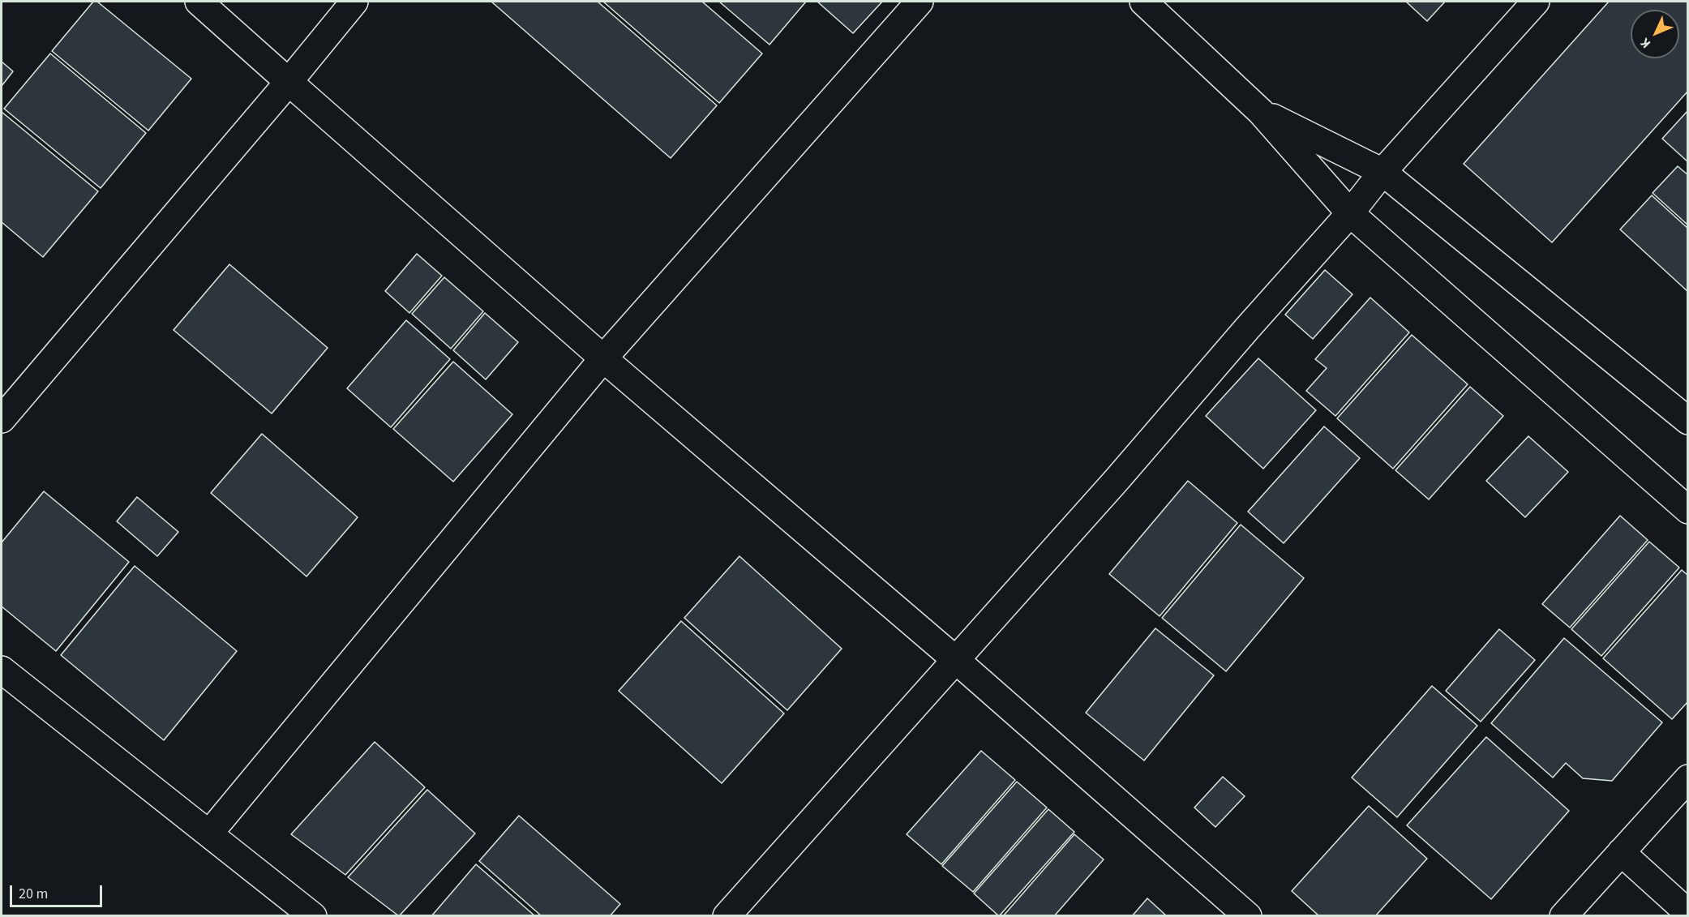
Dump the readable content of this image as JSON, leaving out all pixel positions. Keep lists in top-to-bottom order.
{
  "scale_bar": "20 m",
  "north": "bottom left"
}
